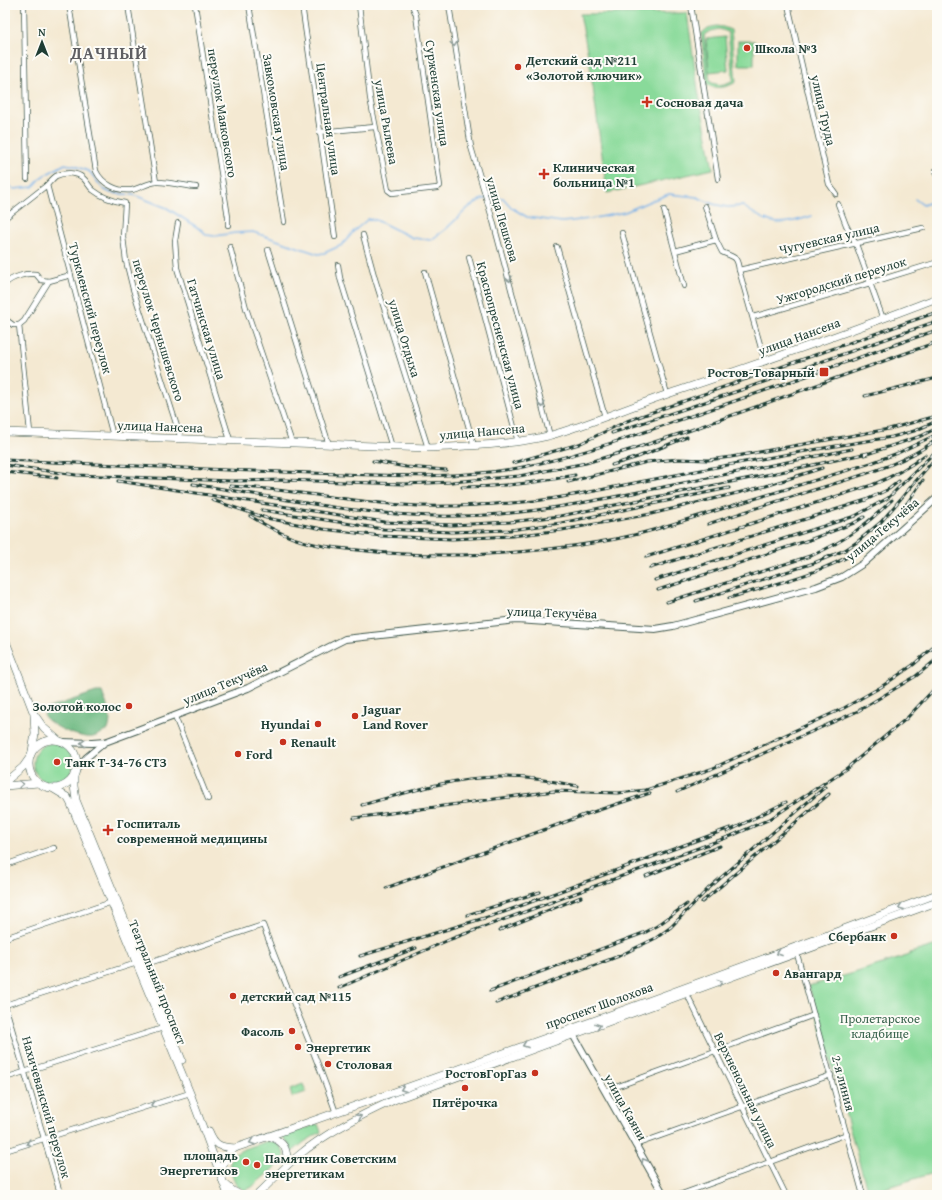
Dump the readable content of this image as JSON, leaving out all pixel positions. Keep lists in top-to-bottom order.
{
  "streets": {
    "main road": [
      "улица Нансена",
      "улица Текучёва",
      "Театральный проспект",
      "проспект Шолохова",
      "улица Каяни"
    ],
    "street": [
      "Сурженская улица",
      "улица Труда",
      "Завкомовская улица",
      "переулок Маяковского",
      "Центральная улица",
      "улица Рылеева",
      "улица Пешкова",
      "Чугуевская улица",
      "Ужгородский переулок",
      "Туркменский переулок",
      "Гатчинская улица",
      "переулок Чернышевского",
      "Краснопресненская улица",
      "улица Отдыха",
      "2-я линия",
      "Верхненольная улица",
      "Нахичеванский переулок"
    ]
  },
  "crossings": [
    ["Сурженская улица", "улица Рылеева"],
    ["улица Пешкова", "улица Нансена"],
    ["Туркменский переулок", "переулок Чернышевского"],
    ["Туркменский переулок", "улица Нансена"],
    ["Гатчинская улица", "улица Нансена"],
    ["переулок Чернышевского", "улица Нансена"],
    ["Краснопресненская улица", "улица Нансена"],
    ["улица Нансена", "улица Отдыха"],
    ["улица Текучёва", "Театральный проспект"],
    ["проспект Шолохова", "2-я линия"],
    ["проспект Шолохова", "Верхненольная улица"],
    ["проспект Шолохова", "улица Каяни"]
  ],
  "one_way": ["улица Пешкова"],
  "districts": ["ДАЧНЫЙ"],
  "parks": ["Пролетарское кладбище"],
  "places": {
    "other": [
      "Школа №3",
      "Детский сад №211 «Золотой ключик»",
      "Золотой колос",
      "Jaguar Land Rover",
      "Hyundai",
      "Renault",
      "Ford",
      "Танк Т-34-76 СТЗ",
      "Сбербанк",
      "Авангард",
      "детский сад №115",
      "Фасоль",
      "Энергетик",
      "Столовая",
      "РостовГорГаз",
      "Пятёрочка",
      "площадь Энергетиков",
      "Памятник Советским энергетикам"
    ],
    "health": ["Сосновая дача", "Клиническая больница №1", "Госпиталь современной медицины"],
    "transit": ["Ростов-Товарный"]
  },
  "north": "top"
}
